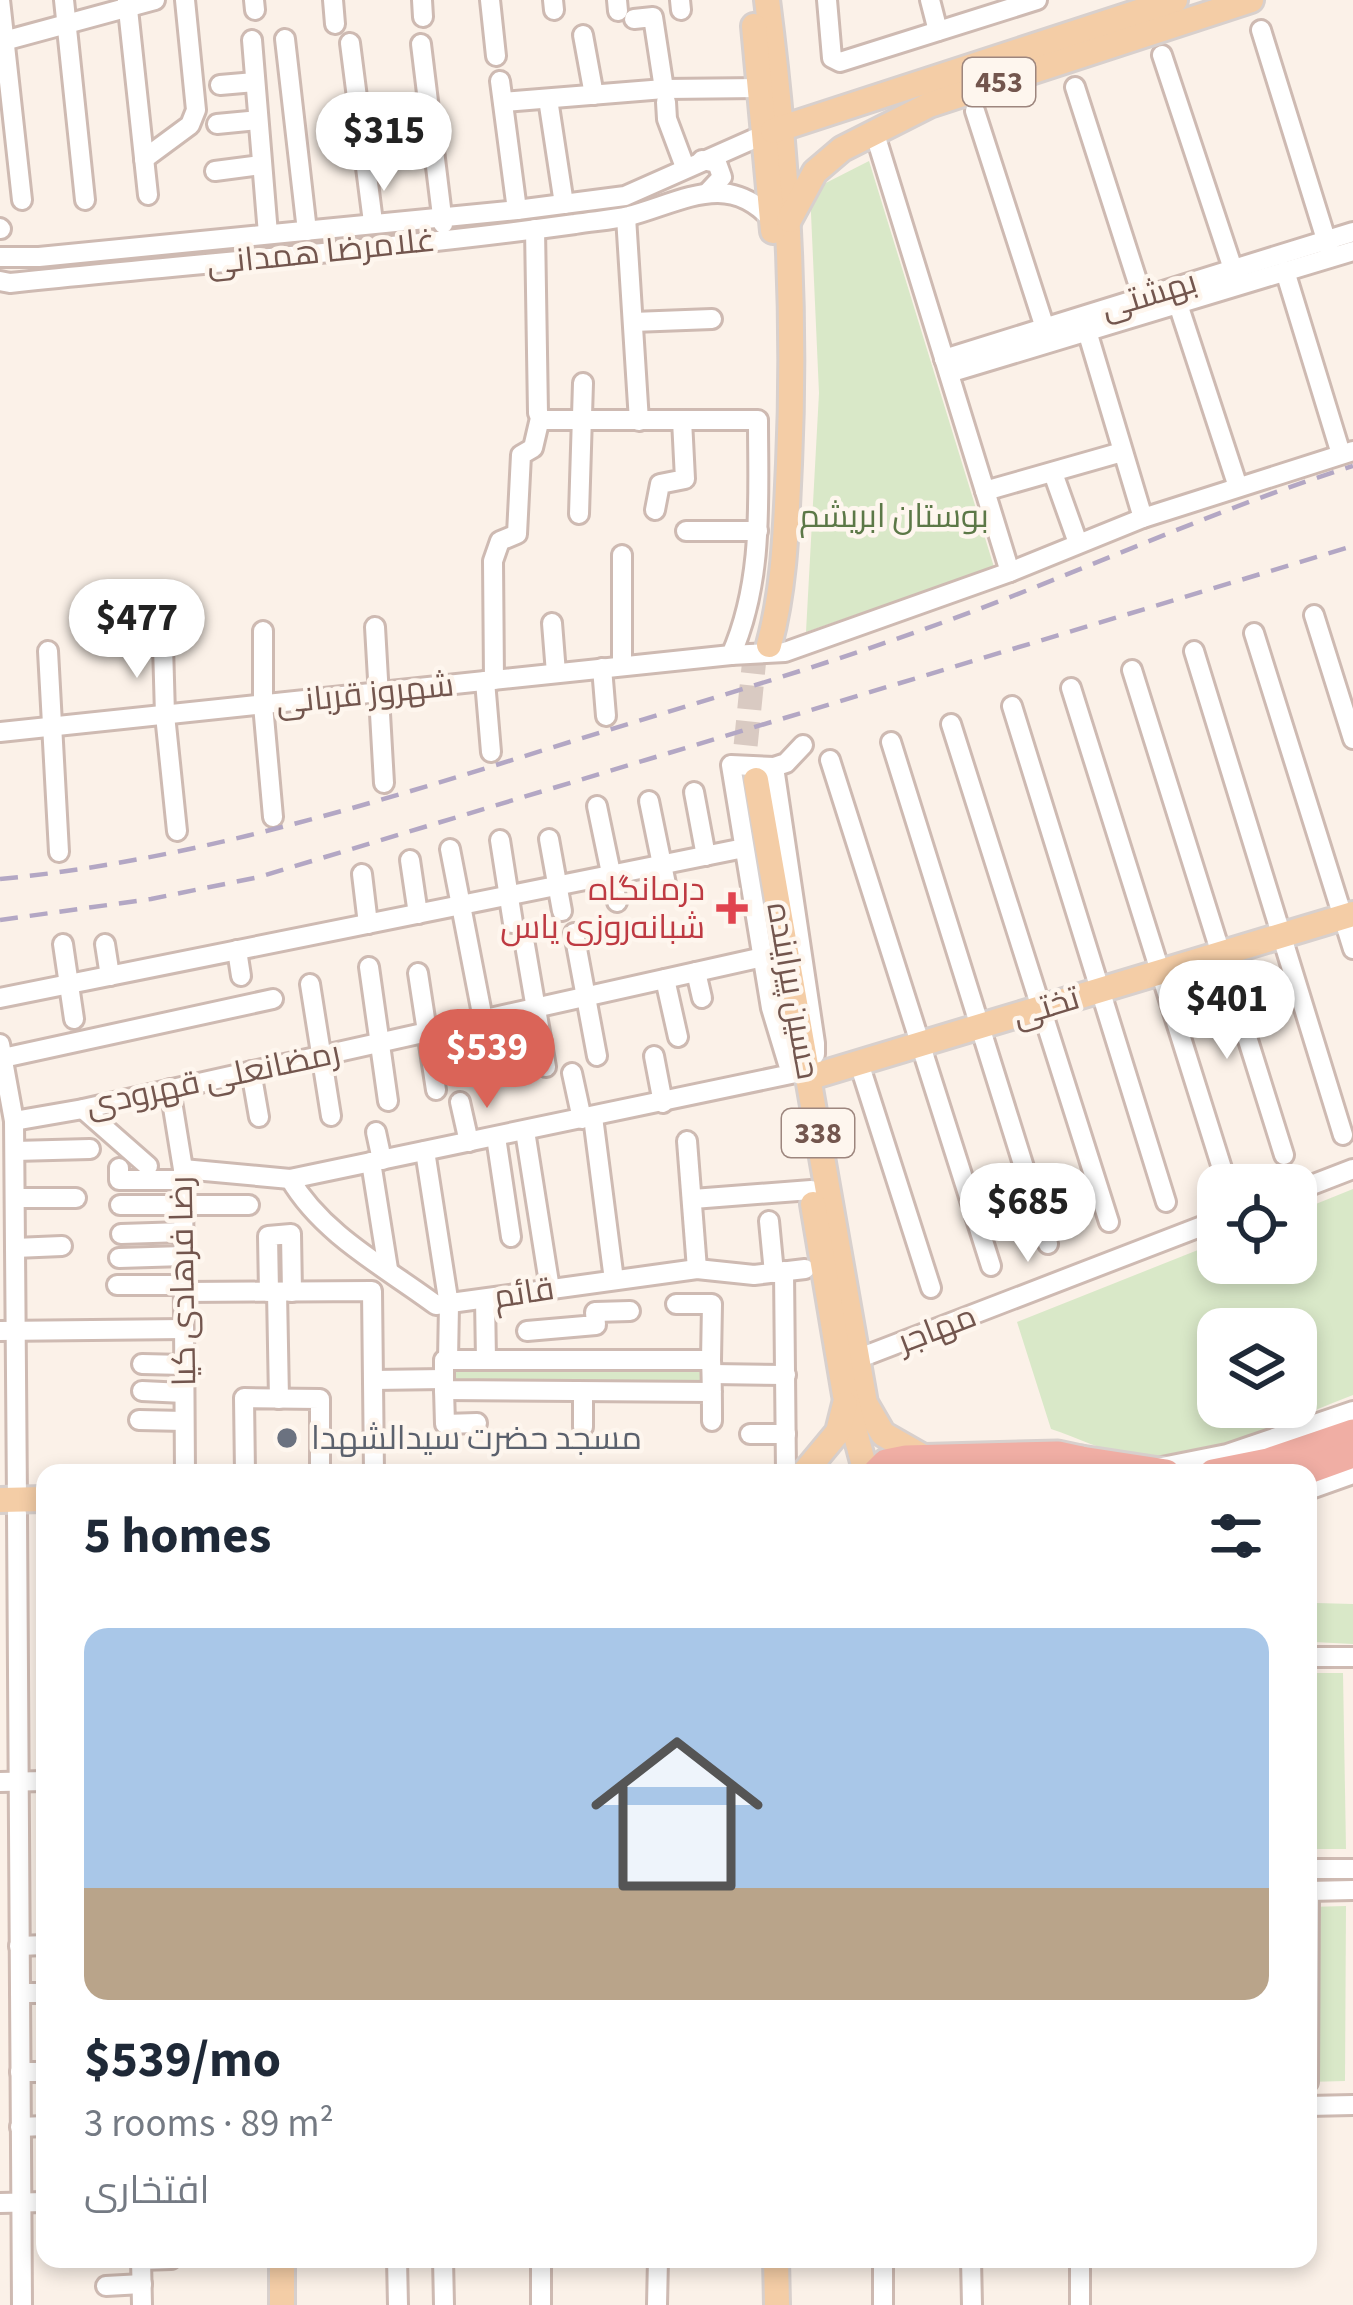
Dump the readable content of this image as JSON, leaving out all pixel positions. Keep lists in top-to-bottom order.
{
  "streets": {
    "main road": [
      "453",
      "حسین پیراینده",
      "تختی",
      "338"
    ],
    "street": [
      "غلامرضا همدانی",
      "بهشتی",
      "شهروز قربانی",
      "رمضانعلی قهرودی",
      "رضا فرهادی کیا",
      "قائم",
      "مهاجر"
    ]
  },
  "crossings": [
    ["453", "غلامرضا همدانی"],
    ["حسین پیراینده", "تختی"],
    ["حسین پیراینده", "مهاجر"],
    ["رمضانعلی قهرودی", "رضا فرهادی کیا"]
  ],
  "parks": ["بوستان ابریشم"],
  "places": {
    "health": ["درمانگاه شبانه‌روزی یاس"],
    "other": ["مسجد حضرت سیدالشهدا"]
  },
  "page": {
    "price": [
      "$315",
      "$477",
      "$401",
      "$539",
      "$685"
    ],
    "heading": "5 homes",
    "list": [
      {
        "name": "$539/mo",
        "note": "3 rooms · 89 m² · افتخاری"
      }
    ]
  }
}
